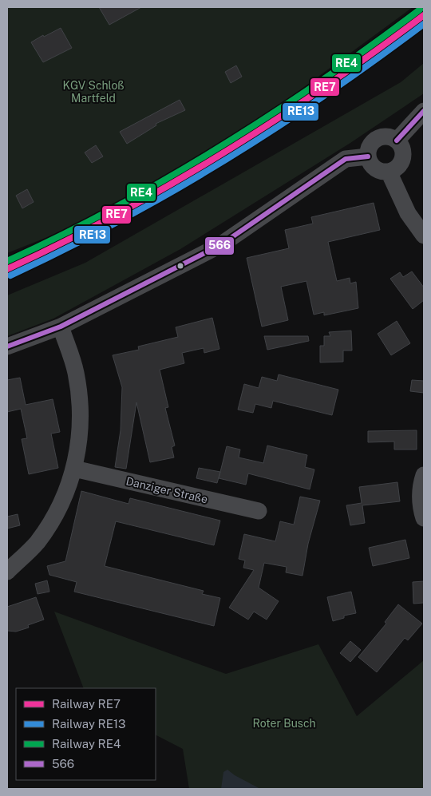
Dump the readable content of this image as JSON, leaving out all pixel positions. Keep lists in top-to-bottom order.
{
  "streets": {
    "street": ["Danziger Straße"]
  },
  "parks": ["KGV Schloß Martfeld", "Roter Busch"],
  "lines": [
    "rail line RE4",
    "rail line RE7",
    "rail line RE13",
    "transit line 566"
  ],
  "legend": [
    "Railway RE7",
    "Railway RE13",
    "Railway RE4",
    "566"
  ]
}
